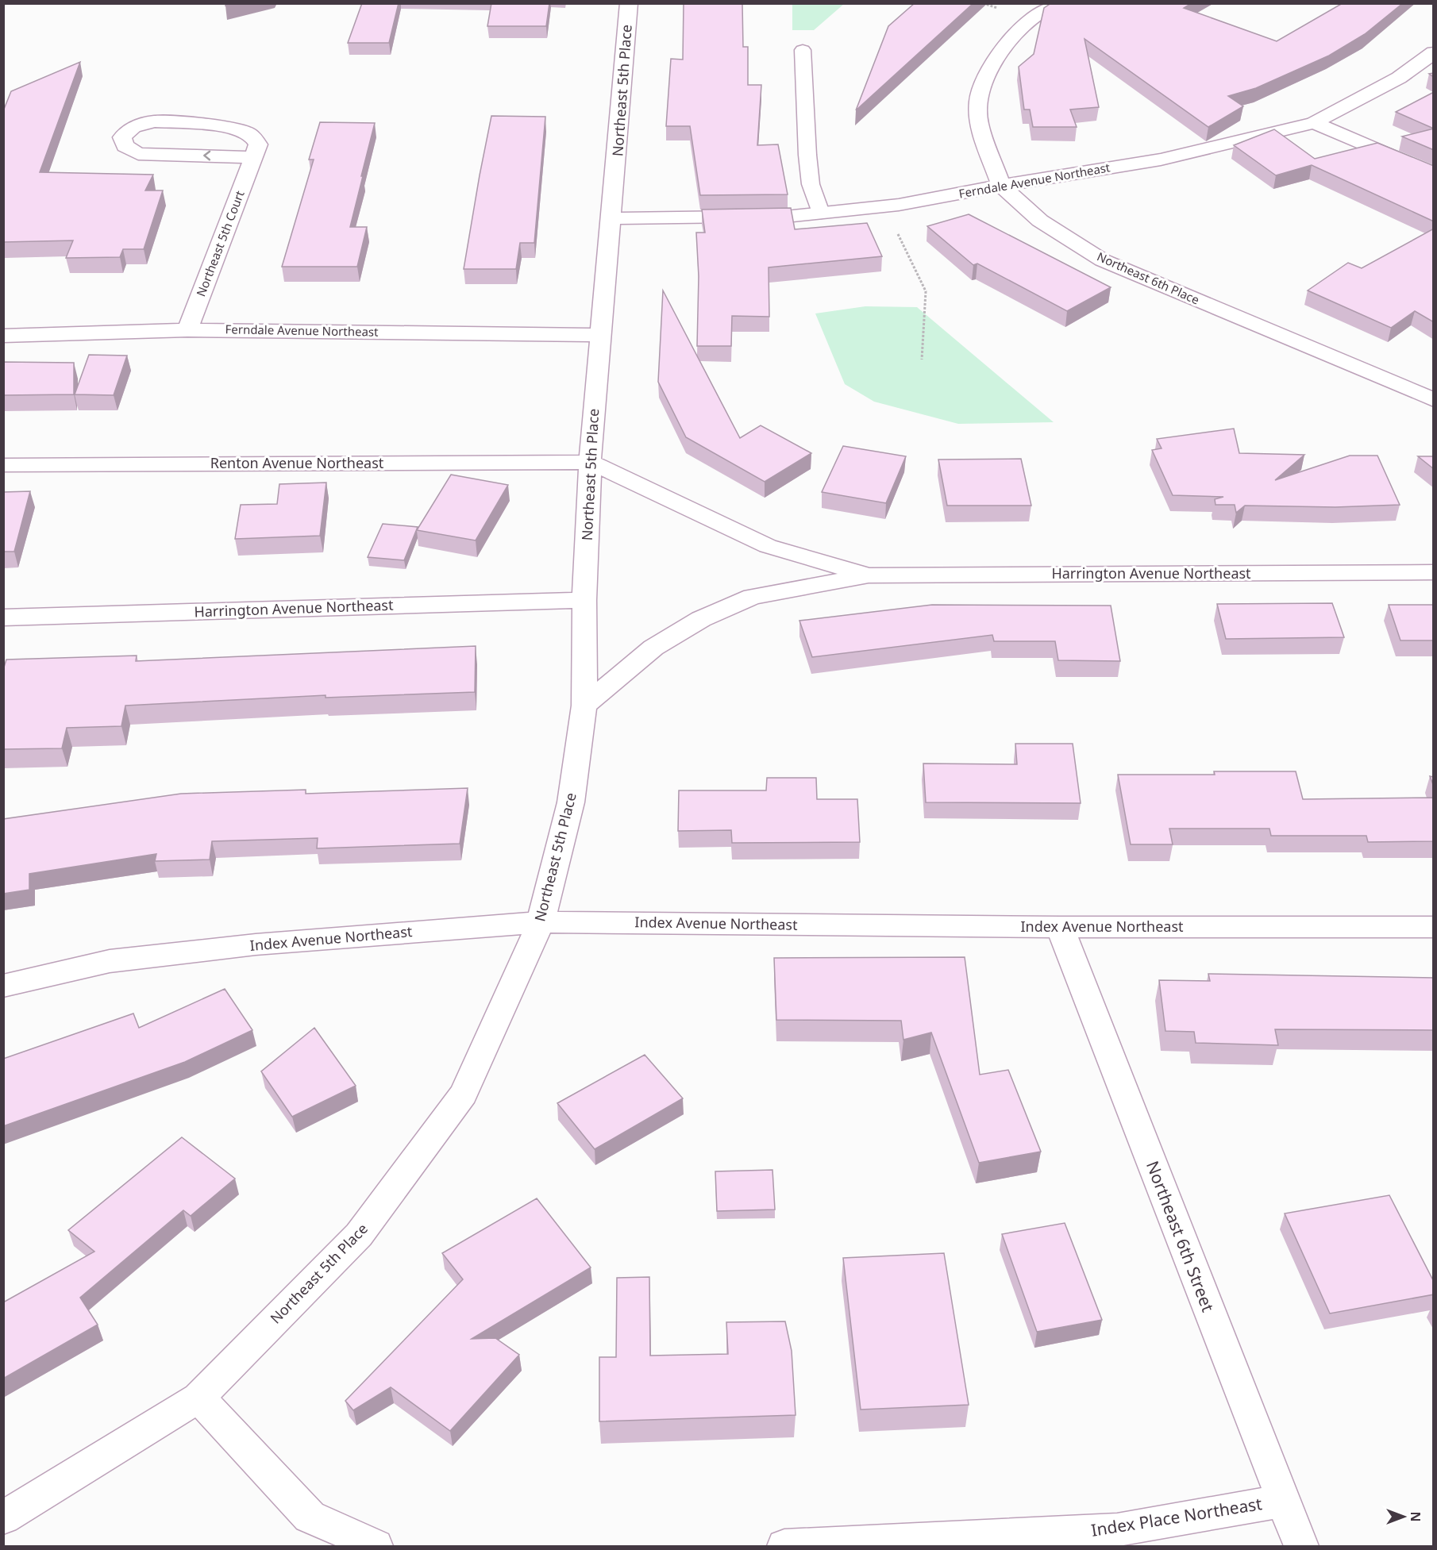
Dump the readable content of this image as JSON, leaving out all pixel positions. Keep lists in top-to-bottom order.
{
  "streets": {
    "street": [
      "Northeast 5th Place",
      "Ferndale Avenue Northeast",
      "Northeast 5th Court",
      "Northeast 6th Place",
      "Renton Avenue Northeast",
      "Harrington Avenue Northeast",
      "Index Avenue Northeast",
      "Northeast 6th Street",
      "Index Place Northeast"
    ]
  },
  "crossings": [
    ["Northeast 5th Place", "Ferndale Avenue Northeast"],
    ["Northeast 5th Place", "Renton Avenue Northeast"],
    ["Northeast 5th Place", "Harrington Avenue Northeast"],
    ["Northeast 5th Place", "Index Avenue Northeast"],
    ["Ferndale Avenue Northeast", "Northeast 5th Court"],
    ["Ferndale Avenue Northeast", "Northeast 6th Place"],
    ["Renton Avenue Northeast", "Harrington Avenue Northeast"],
    ["Index Avenue Northeast", "Northeast 6th Street"],
    ["Northeast 6th Street", "Index Place Northeast"]
  ],
  "north": "right"
}
